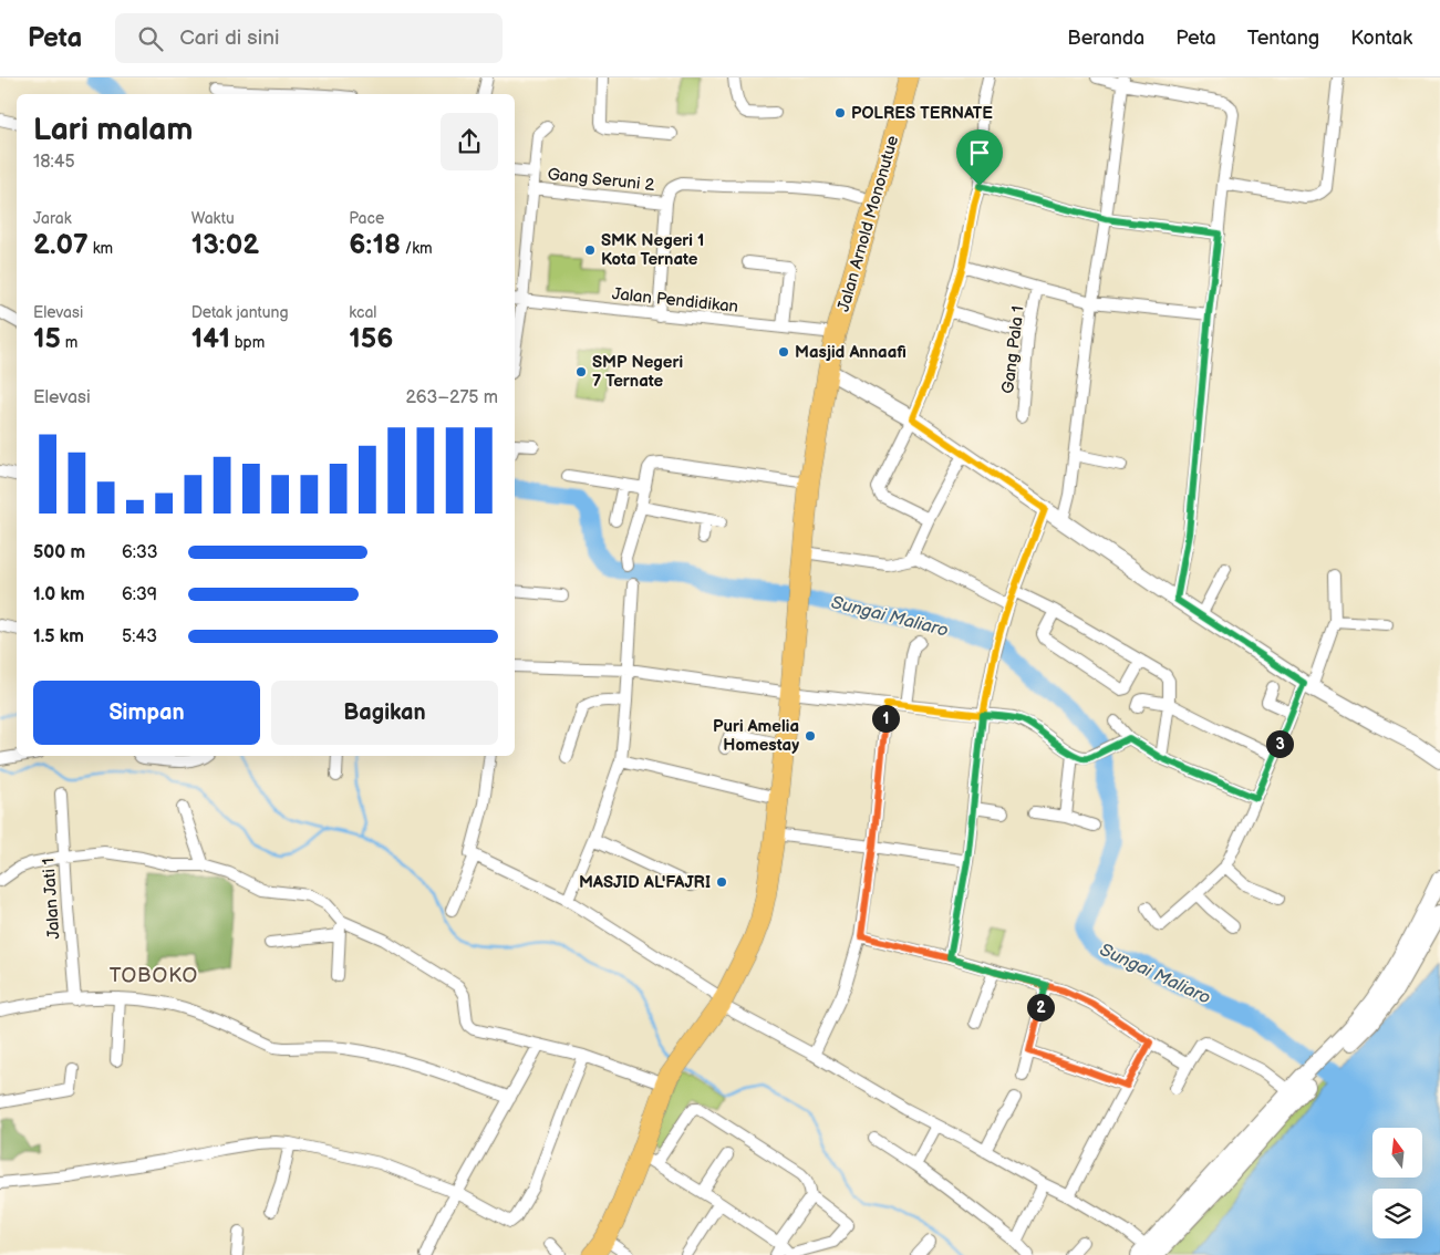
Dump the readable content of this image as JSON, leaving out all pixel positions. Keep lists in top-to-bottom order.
{
  "streets": {
    "highway": ["Jalan Arnold Mononutue"],
    "street": [
      "Gang Seruni 2",
      "Jalan Pendidikan",
      "Gang Pala 1",
      "Jalan Jati 1"
    ]
  },
  "crossings": [
    ["Jalan Arnold Mononutue", "Jalan Pendidikan"]
  ],
  "districts": ["TOBOKO"],
  "water": ["Sungai Maliaro"],
  "places": [
    "POLRES TERNATE",
    "SMK Negeri 1 Kota Ternate",
    "Masjid Annaafi",
    "SMP Negeri 7 Ternate",
    "Puri Amelia Homestay",
    "MASJID AL'FAJRI"
  ],
  "north": "top",
  "page": {
    "header": "Peta",
    "search": "Cari di sini",
    "nav": [
      "Beranda",
      "Peta",
      "Tentang",
      "Kontak"
    ],
    "heading": ["Lari malam", "18:45"],
    "stats": [
      ["Jarak", "2.07 km"],
      ["Waktu", "13:02"],
      ["Pace", "6:18 /km"],
      ["Elevasi", "15 m"],
      ["Detak jantung", "141 bpm"],
      ["kcal", "156"]
    ],
    "chart": ["Elevasi", "263–275 m"],
    "list": [
      {
        "name": "500 m",
        "note": "6:33"
      },
      {
        "name": "1.0 km",
        "note": "6:39"
      },
      {
        "name": "1.5 km",
        "note": "5:43"
      }
    ],
    "buttons": ["Simpan", "Bagikan"],
    "pins": ["1", "3", "2"]
  }
}
